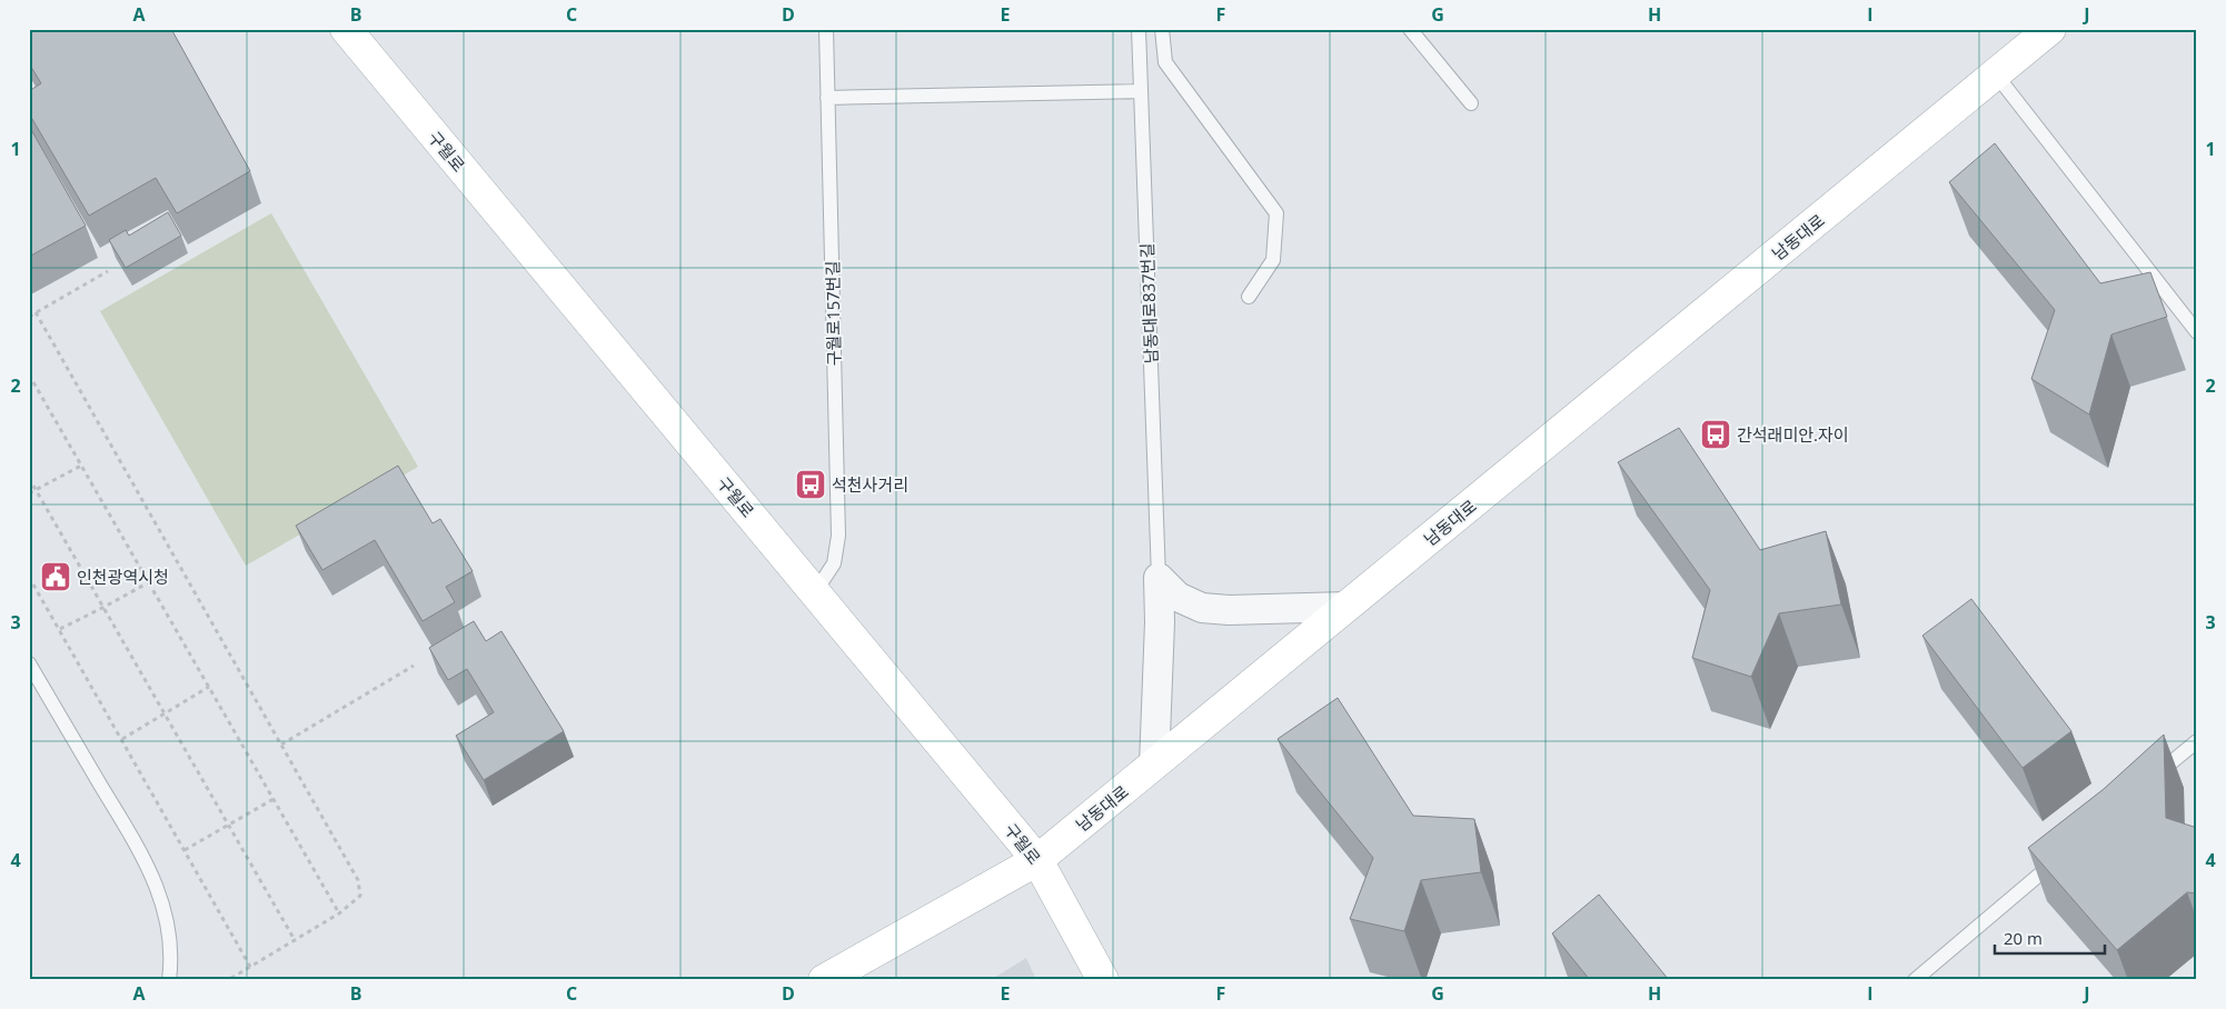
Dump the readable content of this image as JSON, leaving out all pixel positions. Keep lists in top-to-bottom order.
{
  "streets": {
    "main road": ["구월로", "남동대로"],
    "lane": ["남동대로837번길", "구월로157번길"]
  },
  "crossings": [
    ["구월로", "남동대로"],
    ["구월로", "구월로157번길"]
  ],
  "places": {
    "bus stop": ["간석래미안.자이", "석천사거리"],
    "public building": ["인천광역시청"]
  },
  "scale_bar": "20 m",
  "grid": {
    "columns": [
      "A",
      "B",
      "C",
      "D",
      "E",
      "F",
      "G",
      "H",
      "I",
      "J"
    ],
    "rows": [
      "1",
      "2",
      "3",
      "4"
    ]
  }
}
